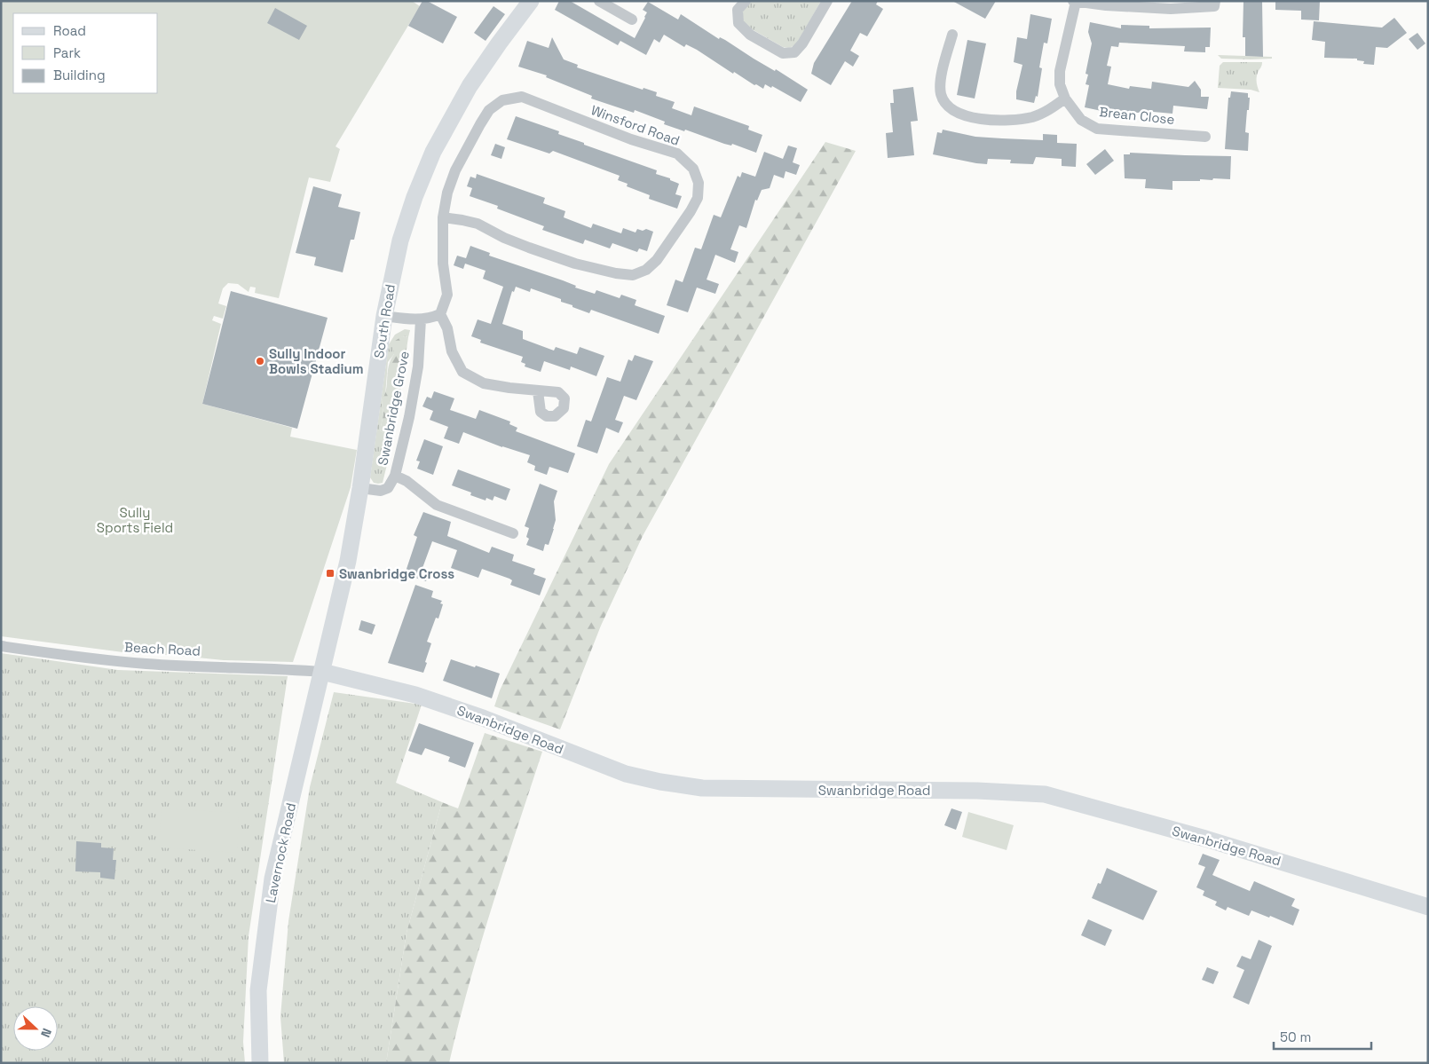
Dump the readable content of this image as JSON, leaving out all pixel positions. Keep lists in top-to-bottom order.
{
  "streets": {
    "street": [
      "Brean Close",
      "Winsford Road",
      "South Road",
      "Swanbridge Grove",
      "Beach Road",
      "Swanbridge Road",
      "Lavernock Road"
    ]
  },
  "crossings": [
    ["South Road", "Swanbridge Grove"],
    ["South Road", "Beach Road"],
    ["South Road", "Swanbridge Road"],
    ["South Road", "Lavernock Road"],
    ["Beach Road", "Swanbridge Road"],
    ["Beach Road", "Lavernock Road"],
    ["Swanbridge Road", "Lavernock Road"]
  ],
  "parks": ["Sully Sports Field"],
  "places": {
    "other": ["Sully Indoor Bowls Stadium"],
    "transit": ["Swanbridge Cross"]
  },
  "legend": ["Road", "Park", "Building"],
  "scale_bar": "50 m",
  "north": "right"
}
